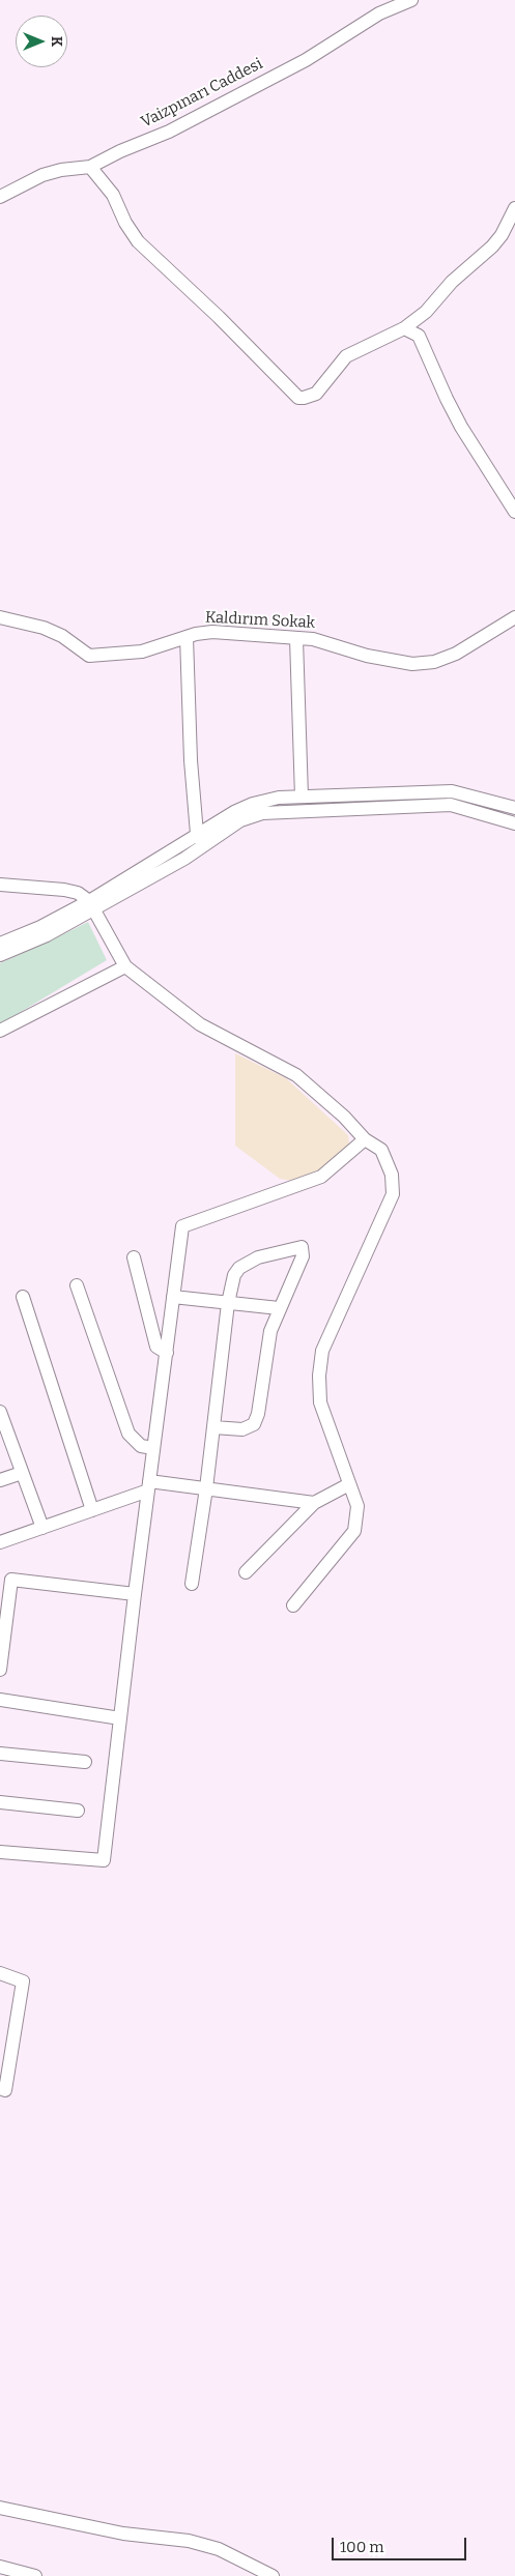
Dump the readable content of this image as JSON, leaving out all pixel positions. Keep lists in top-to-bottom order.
{
  "streets": {
    "street": ["Vaizpınarı Caddesi", "Kaldırım Sokak"]
  },
  "scale_bar": "100 m",
  "north": "right"
}
